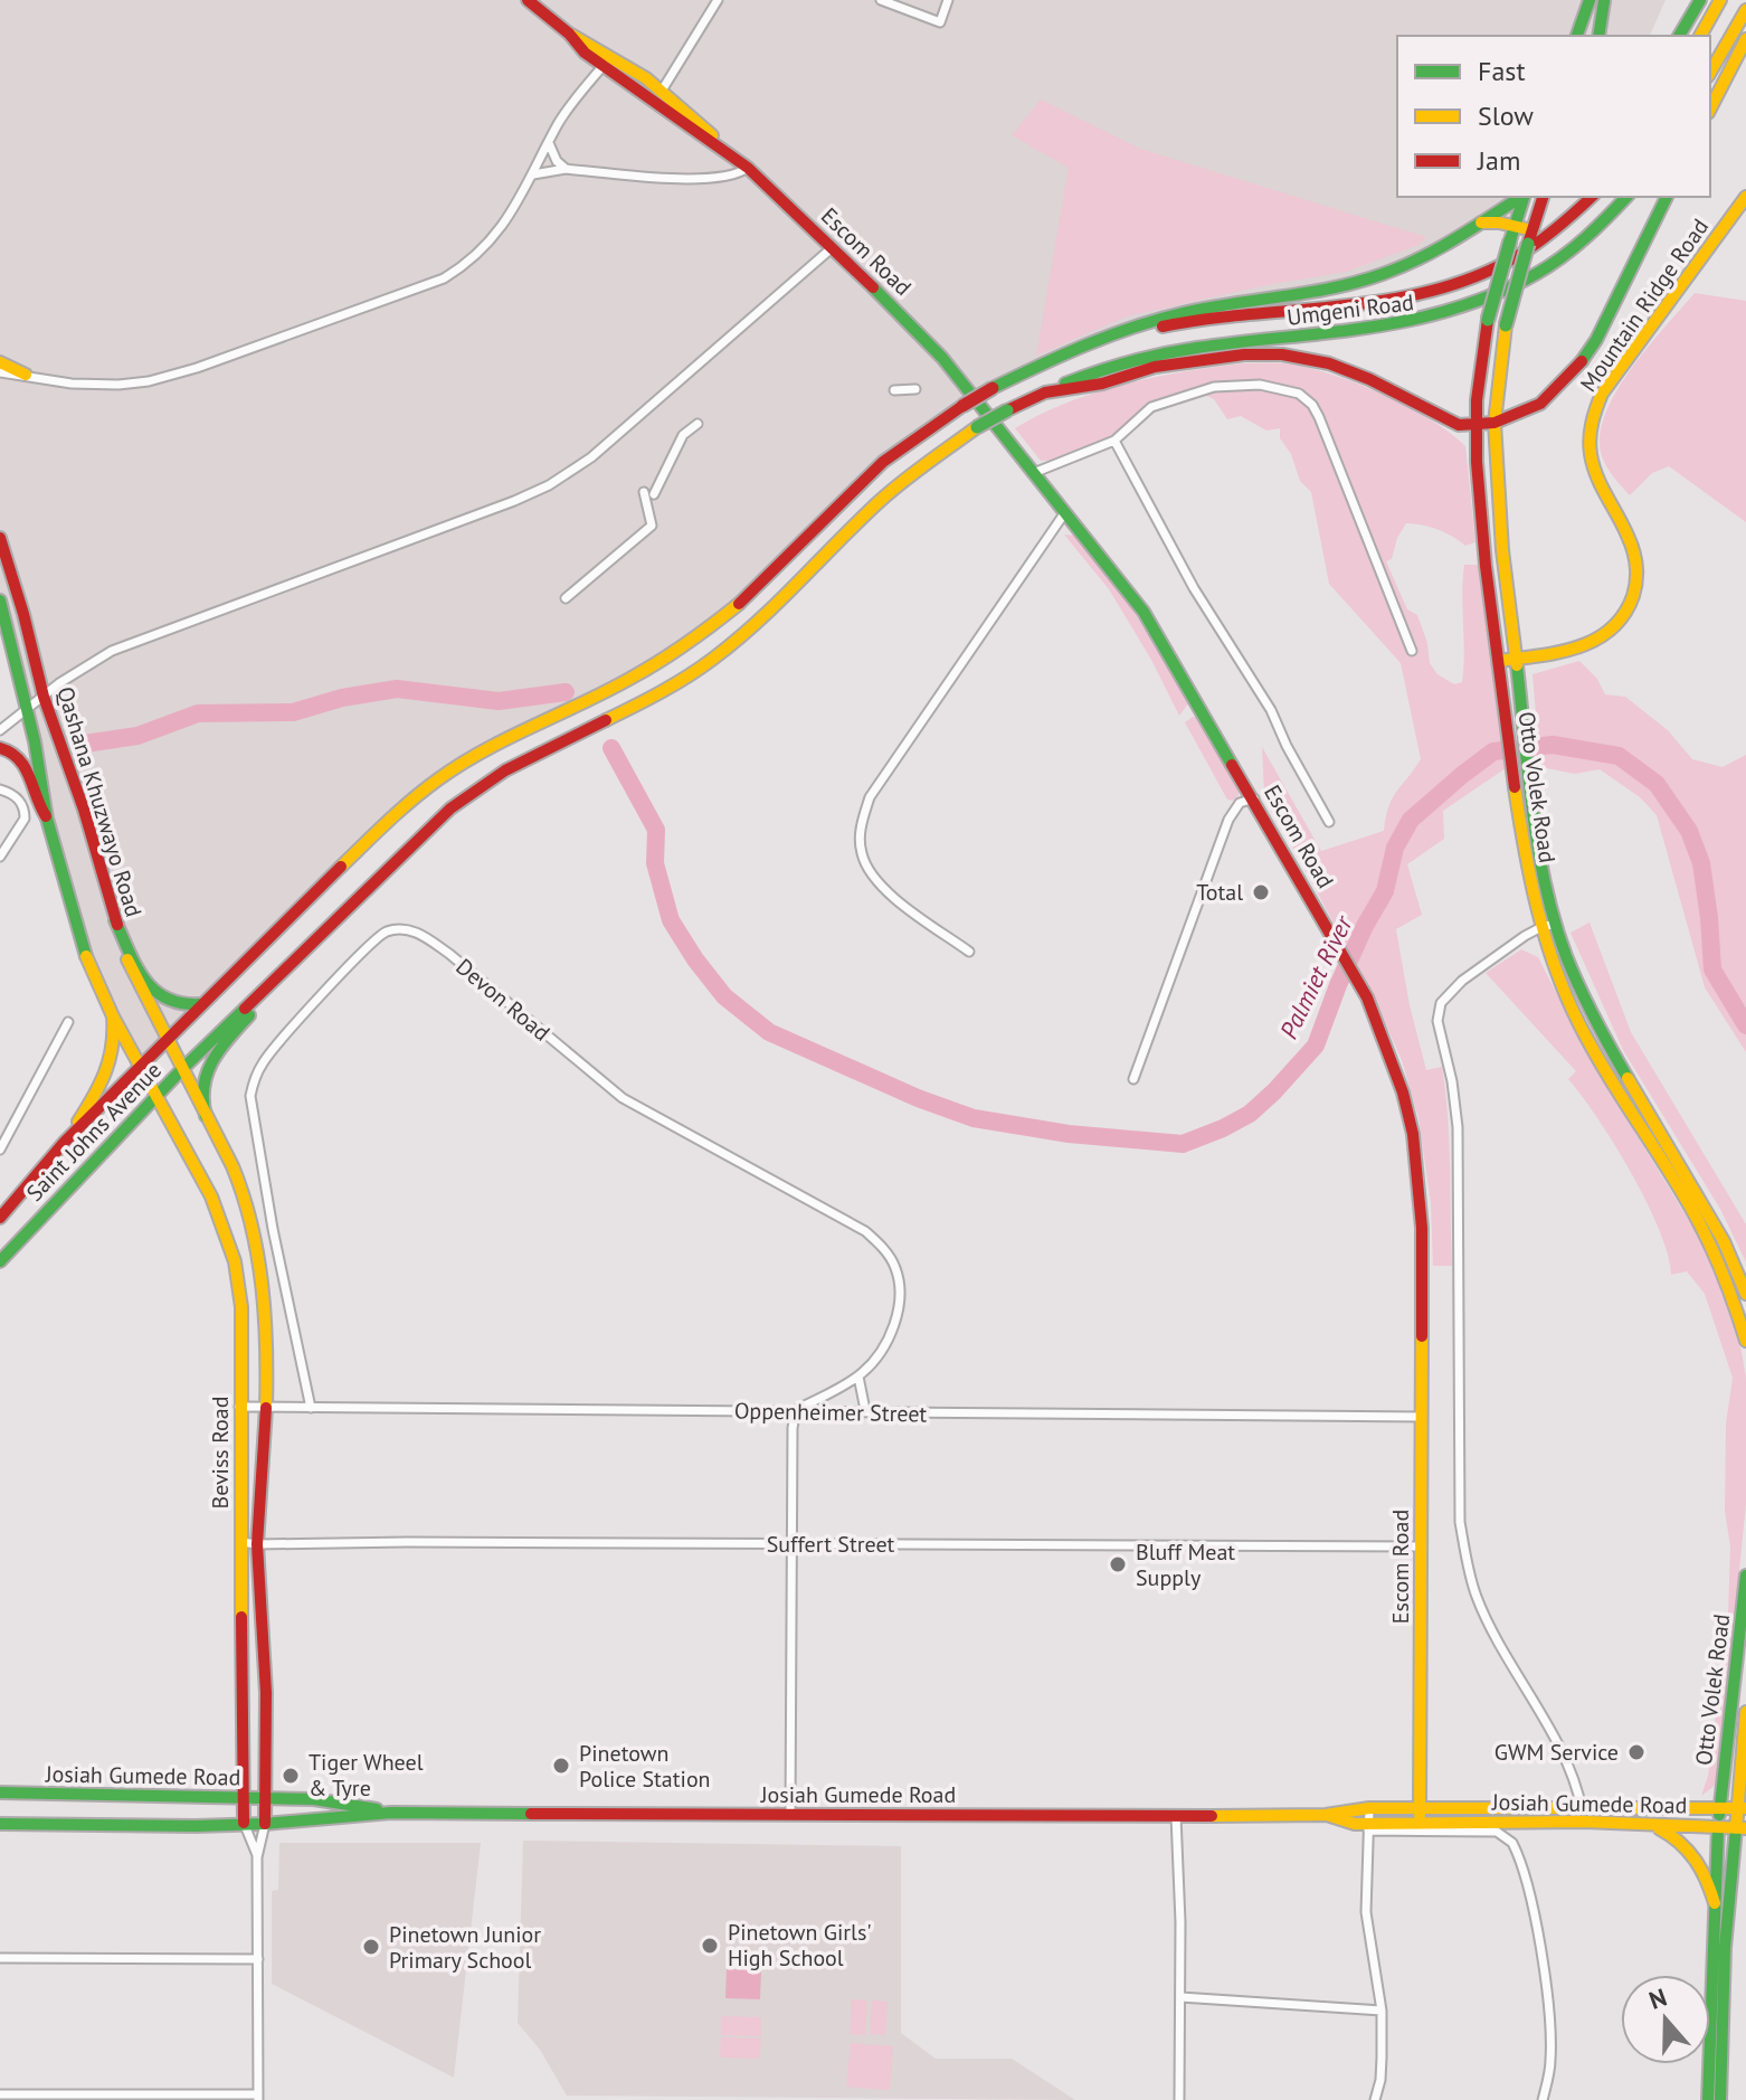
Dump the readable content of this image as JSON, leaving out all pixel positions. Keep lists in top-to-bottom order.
{
  "streets": {
    "main road": [
      "Escom Road",
      "Mountain Ridge Road",
      "Umgeni Road",
      "Otto Volek Road",
      "Qashana Khuzwayo Road",
      "Saint Johns Avenue",
      "Beviss Road",
      "Josiah Gumede Road"
    ],
    "street": ["Devon Road", "Oppenheimer Street", "Suffert Street"]
  },
  "crossings": [
    ["Escom Road", "Oppenheimer Street"],
    ["Escom Road", "Suffert Street"],
    ["Escom Road", "Josiah Gumede Road"],
    ["Mountain Ridge Road", "Otto Volek Road"],
    ["Umgeni Road", "Saint Johns Avenue"],
    ["Otto Volek Road", "Josiah Gumede Road"],
    ["Qashana Khuzwayo Road", "Saint Johns Avenue"],
    ["Qashana Khuzwayo Road", "Beviss Road"],
    ["Devon Road", "Oppenheimer Street"],
    ["Saint Johns Avenue", "Beviss Road"],
    ["Oppenheimer Street", "Beviss Road"],
    ["Beviss Road", "Suffert Street"],
    ["Beviss Road", "Josiah Gumede Road"]
  ],
  "water": ["Palmiet River"],
  "places": [
    "Total",
    "Bluff Meat Supply",
    "GWM Service",
    "Pinetown Police Station",
    "Tiger Wheel & Tyre",
    "Pinetown Girls' High School",
    "Pinetown Junior Primary School"
  ],
  "legend": ["Fast", "Slow", "Jam"],
  "north": "top"
}
